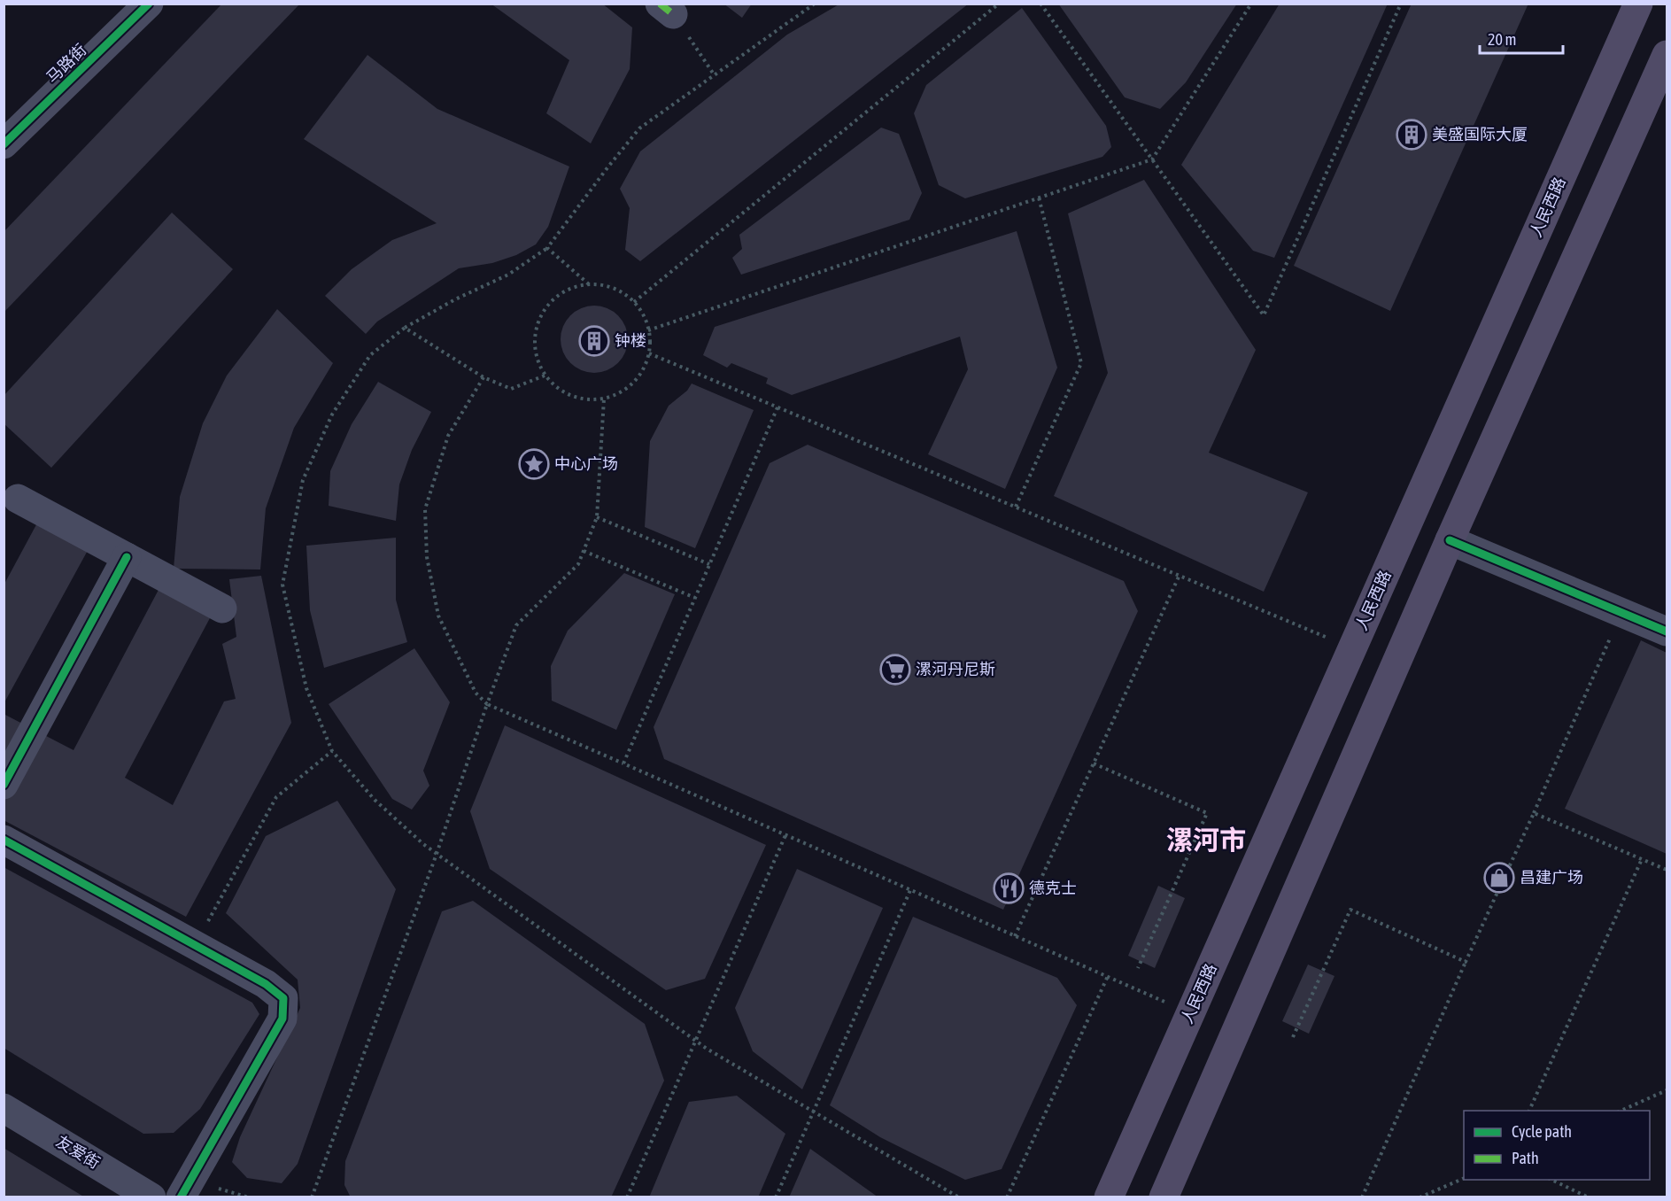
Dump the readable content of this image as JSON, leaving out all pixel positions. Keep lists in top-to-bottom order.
{
  "streets": {
    "main road": ["人民西路"],
    "street": ["马路街", "友爱街"]
  },
  "districts": ["漯河市"],
  "places": {
    "building": ["美盛国际大厦", "钟楼"],
    "place": ["中心广场"],
    "supermarket": ["漯河丹尼斯"],
    "shop": ["昌建广场"],
    "restaurant": ["德克士"]
  },
  "legend": ["Cycle path", "Path"],
  "scale_bar": "20 m"
}
